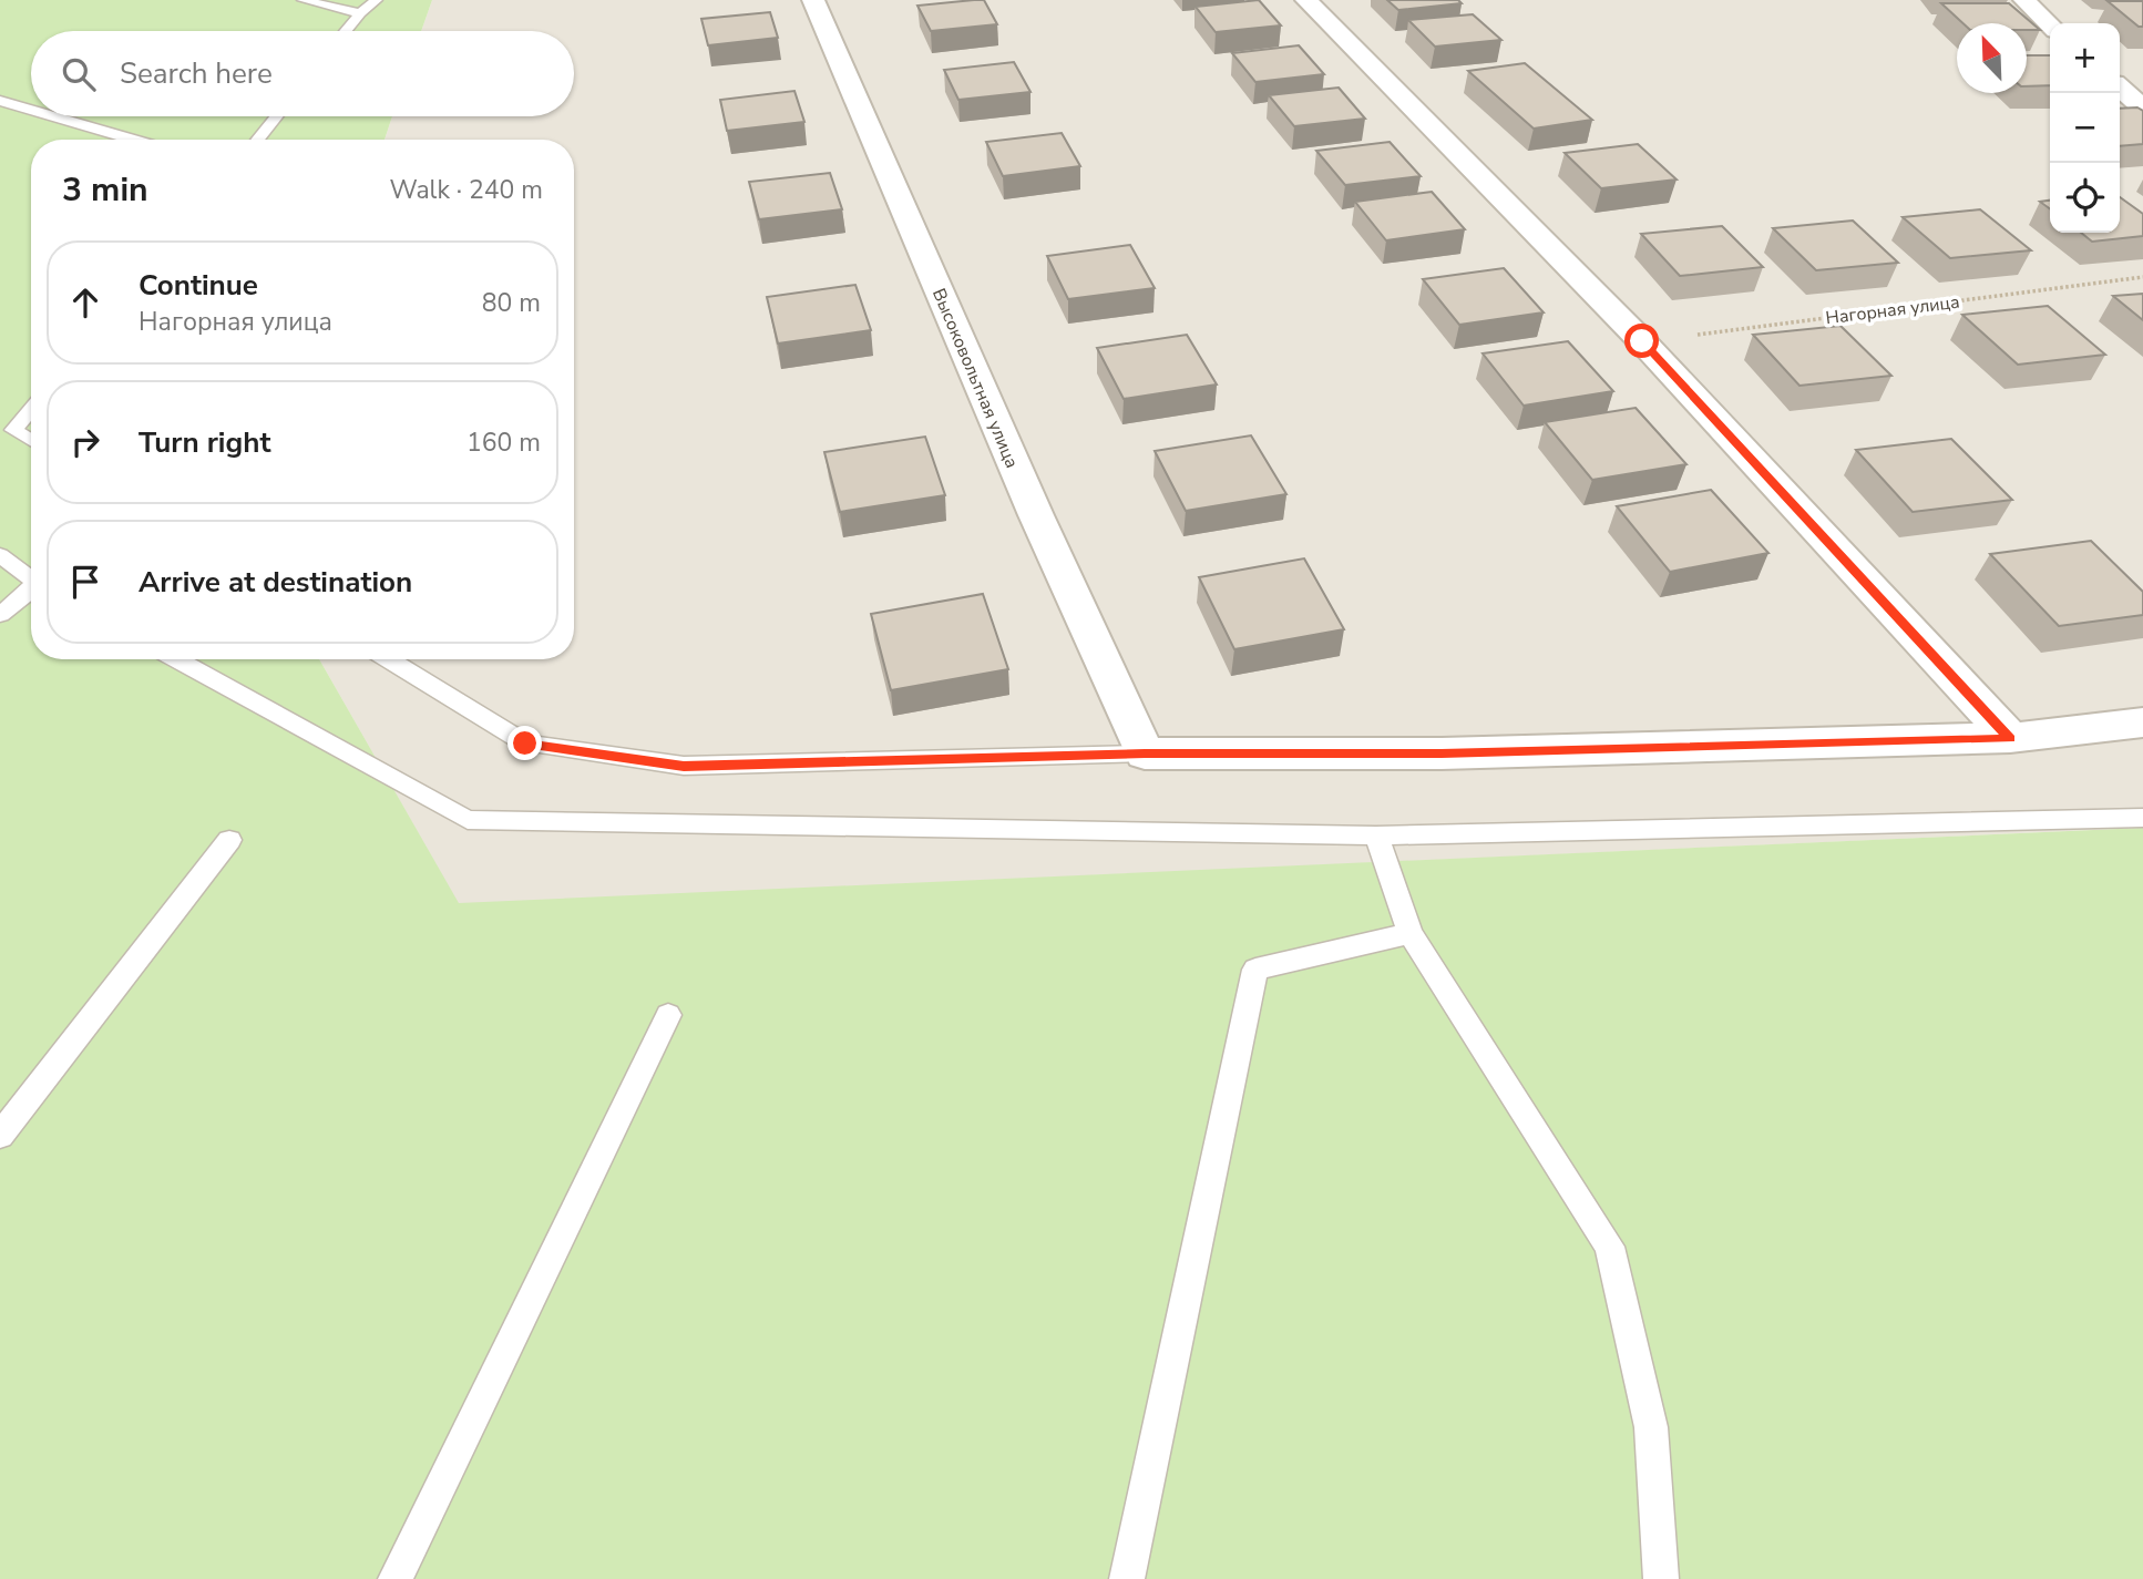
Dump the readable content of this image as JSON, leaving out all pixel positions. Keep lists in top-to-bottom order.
{
  "streets": {
    "street": ["Высоковольтная улица"],
    "path": ["Нагорная улица"]
  },
  "north": "top left",
  "page": {
    "map_buttons": ["+", "−"],
    "search": "Search here",
    "heading": ["3 min", "Walk · 240 m"],
    "list": [
      ["Continue", "Нагорная улица", "80 m"],
      ["Turn right", "160 m"],
      "Arrive at destination"
    ]
  }
}
